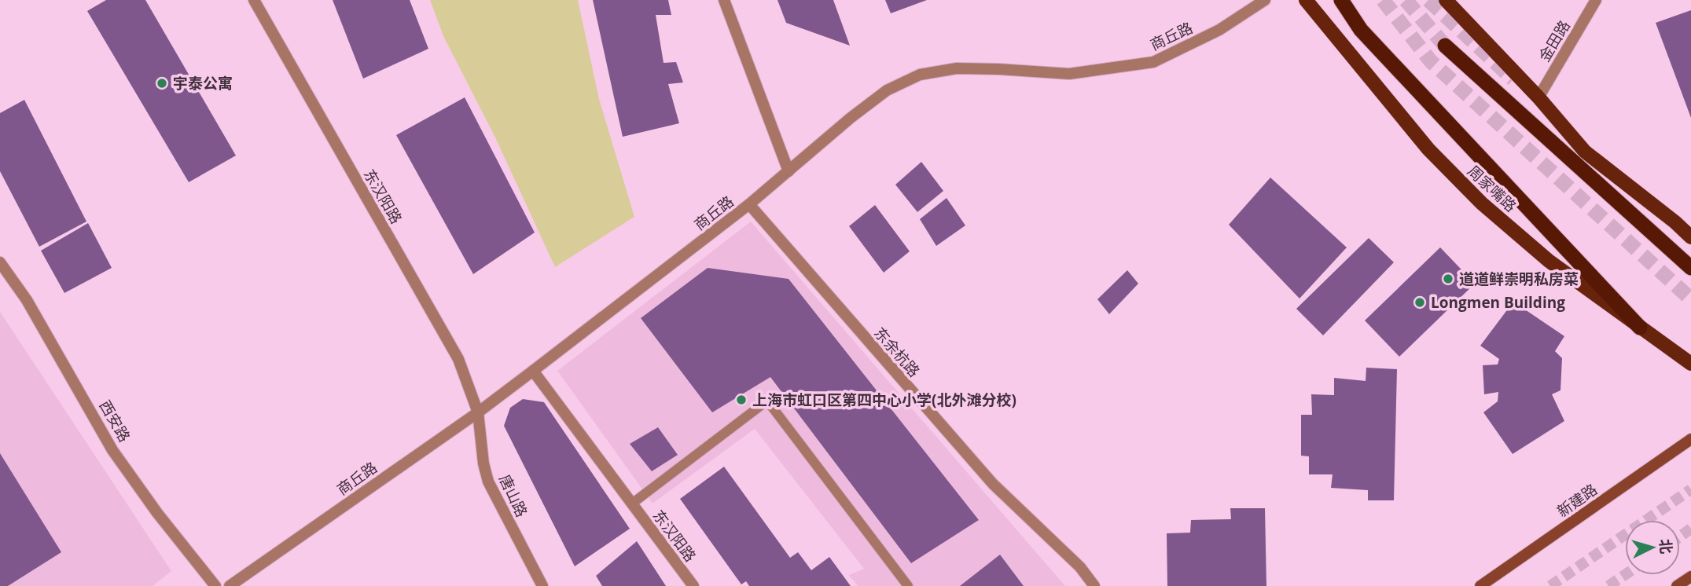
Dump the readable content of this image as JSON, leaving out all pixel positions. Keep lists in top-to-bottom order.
{
  "streets": {
    "main road": ["周家嘴路", "新建路"],
    "street": [
      "商丘路",
      "金田路",
      "东汉阳路",
      "东余杭路",
      "西安路",
      "唐山路"
    ]
  },
  "crossings": [
    ["商丘路", "东汉阳路"],
    ["商丘路", "东余杭路"],
    ["商丘路", "唐山路"],
    ["东汉阳路", "唐山路"]
  ],
  "places": [
    "宇泰公寓",
    "道道鲜崇明私房菜",
    "Longmen Building",
    "上海市虹口区第四中心小学(北外滩分校)"
  ],
  "north": "right"
}
